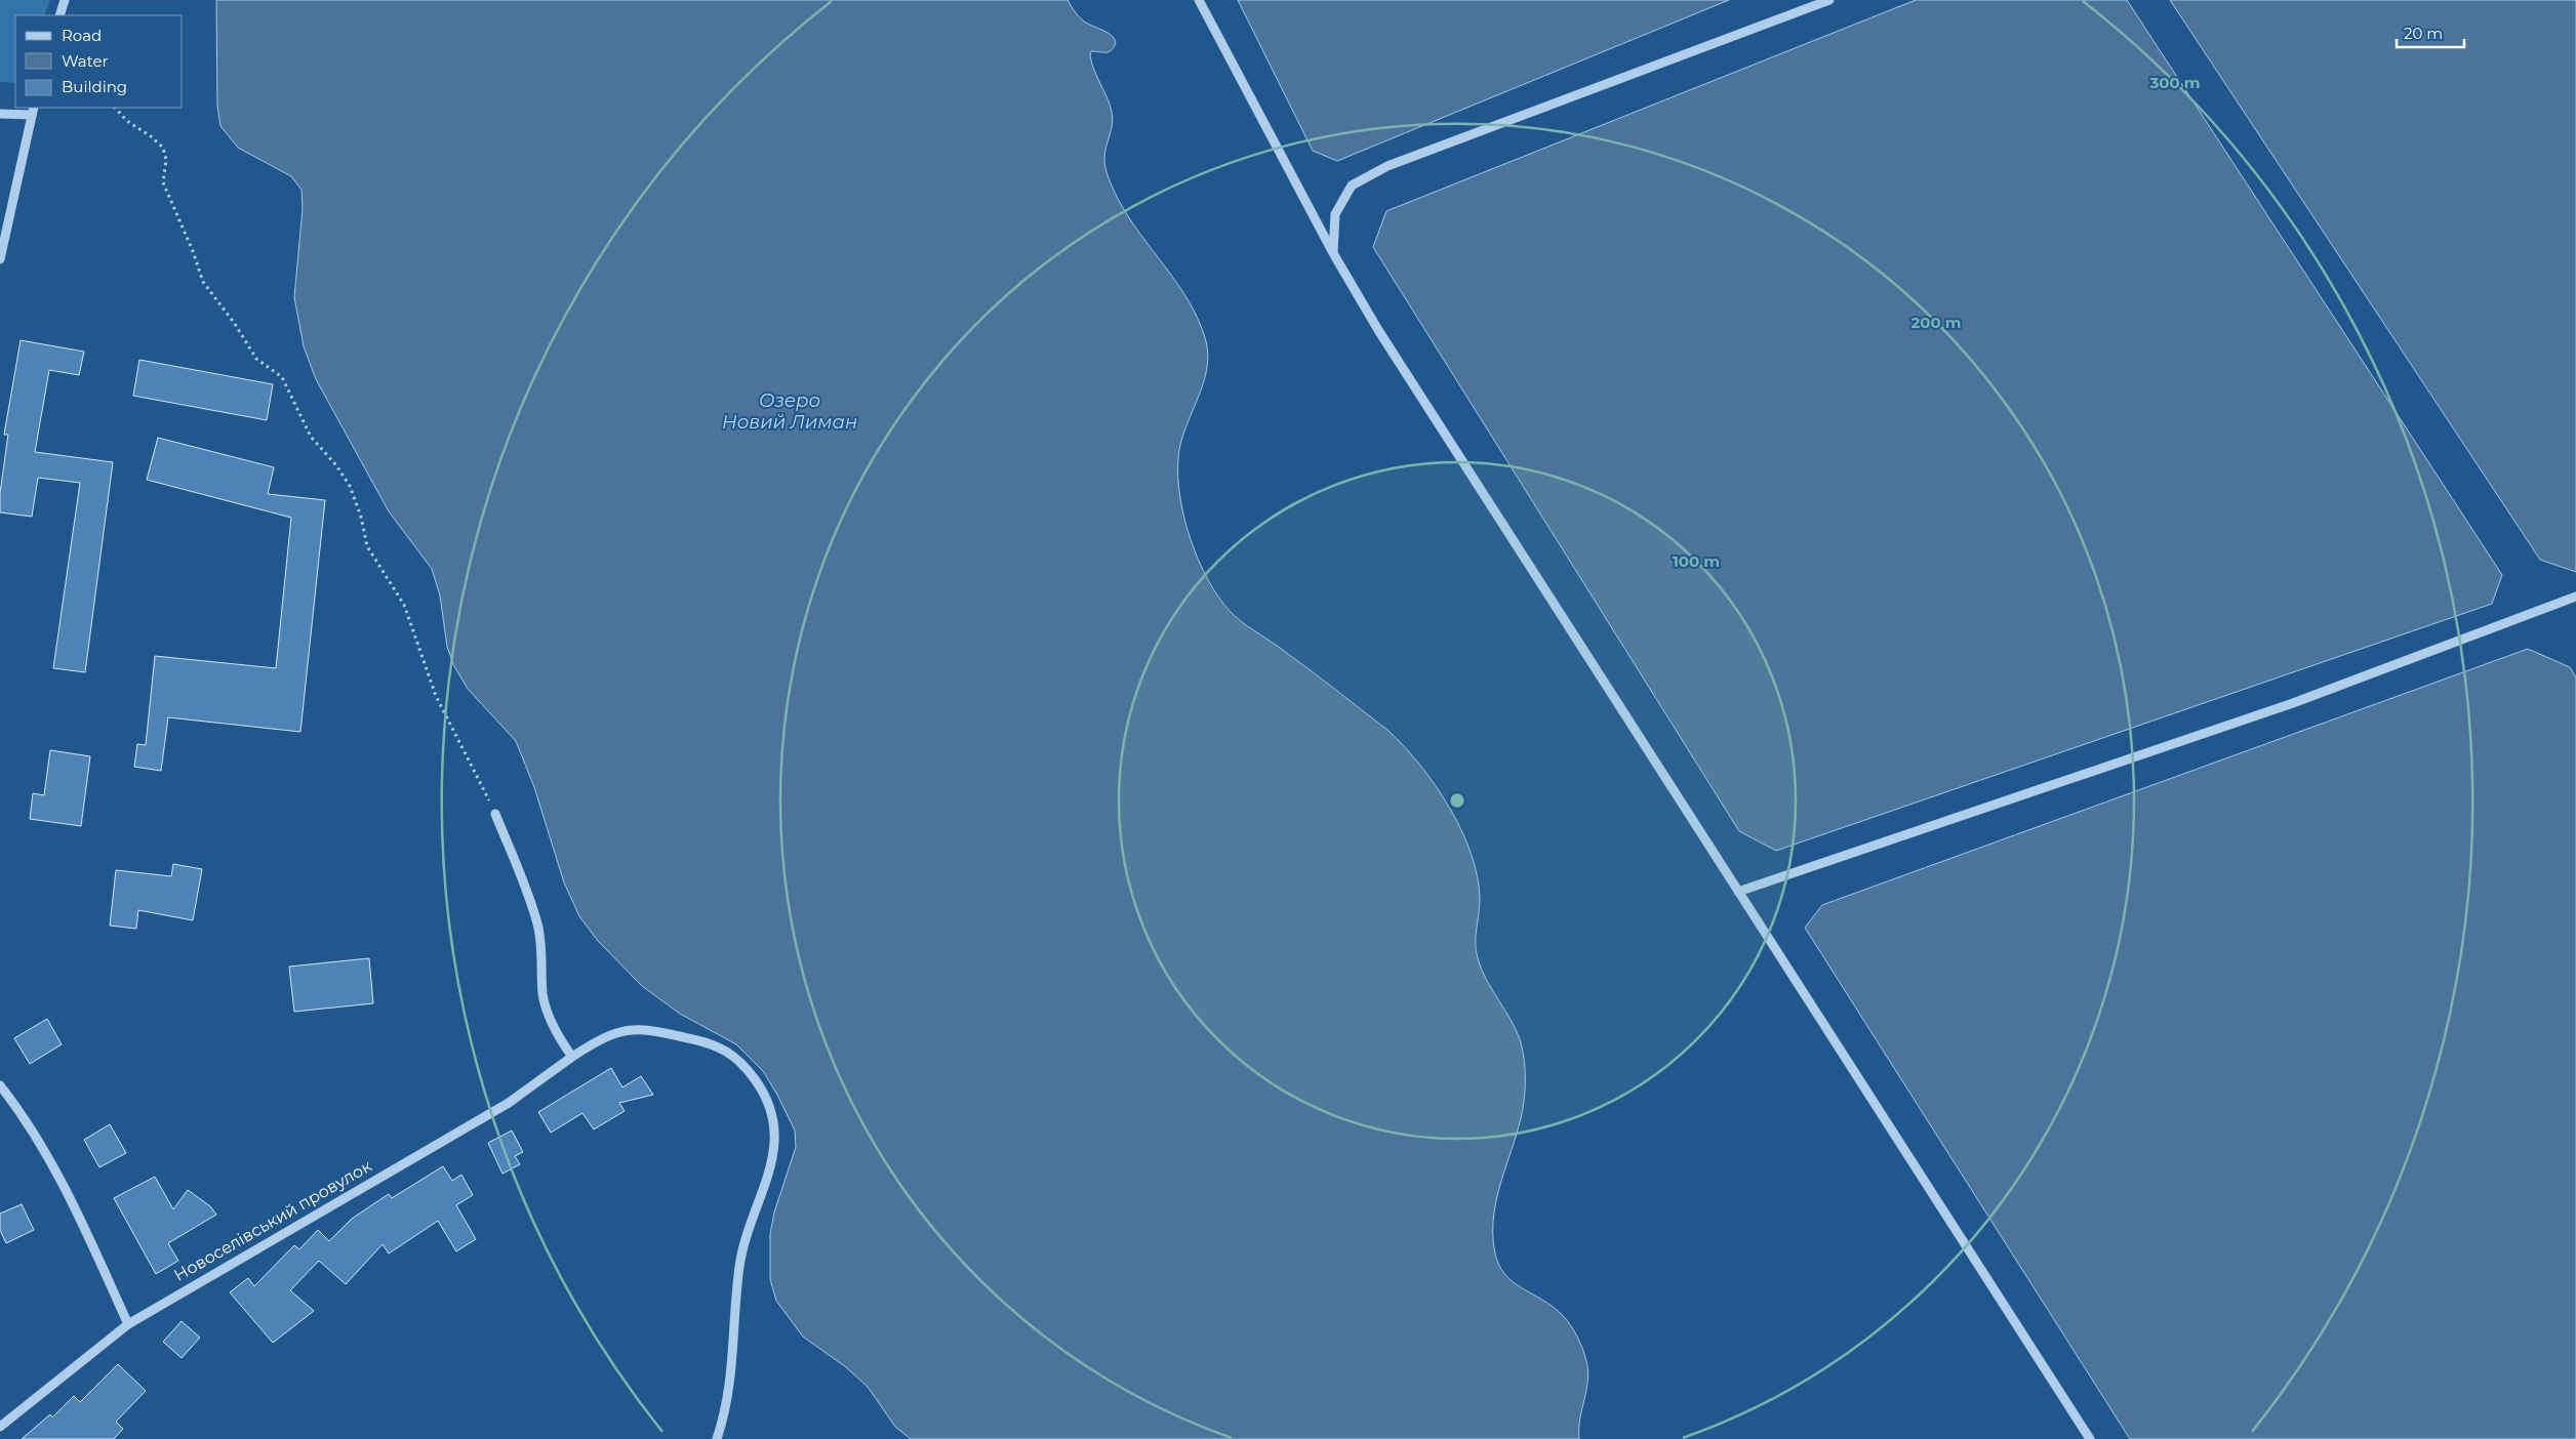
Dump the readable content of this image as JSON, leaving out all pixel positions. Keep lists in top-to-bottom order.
{
  "streets": {
    "street": ["Новоселівський провулок"]
  },
  "water": ["Озеро Новий Лиман"],
  "legend": ["Road", "Water", "Building"],
  "scale_bar": "20 m",
  "rings": ["300 m", "200 m", "100 m"]
}
